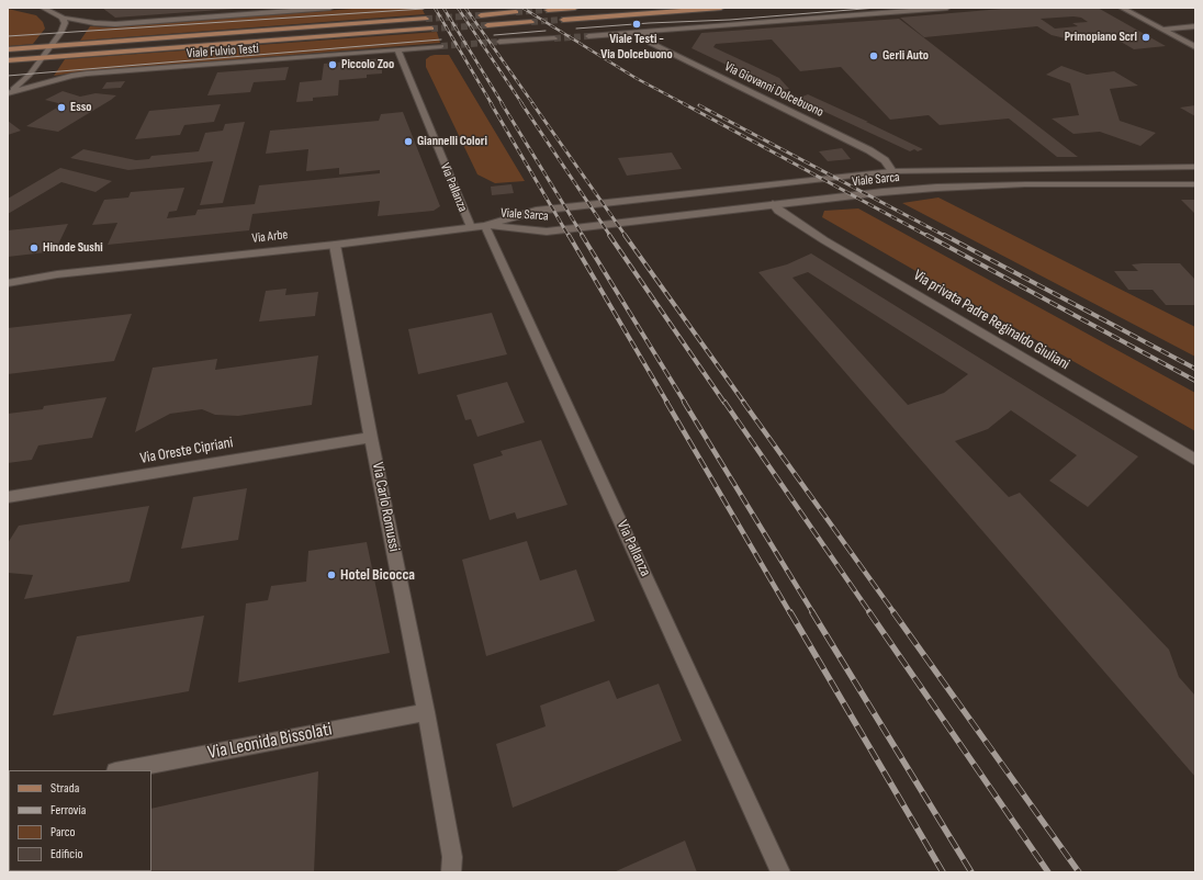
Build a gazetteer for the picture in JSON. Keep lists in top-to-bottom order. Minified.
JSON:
{"streets":{"main road":["Viale Fulvio Testi"],"street":["Via Giovanni Dolcebuono","Viale Sarca","Via Pallanza","Via Arbe","Via privata Padre Reginaldo Giuliani","Via Oreste Cipriani","Via Carlo Romussi","Via Leonida Bissolati"]},"crossings":[["Viale Fulvio Testi","Via Pallanza"],["Via Giovanni Dolcebuono","Viale Sarca"],["Viale Sarca","Via Pallanza"],["Viale Sarca","Via Arbe"],["Viale Sarca","Via privata Padre Reginaldo Giuliani"],["Via Pallanza","Via Arbe"],["Via Arbe","Via Carlo Romussi"],["Via Oreste Cipriani","Via Carlo Romussi"],["Via Carlo Romussi","Via Leonida Bissolati"]],"places":["Viale Testi - Via Dolcebuono","Primopiano Scrl","Gerli Auto","Piccolo Zoo","Esso","Giannelli Colori","Hinode Sushi","Hotel Bicocca"],"legend":["Strada","Ferrovia","Parco","Edificio"]}
